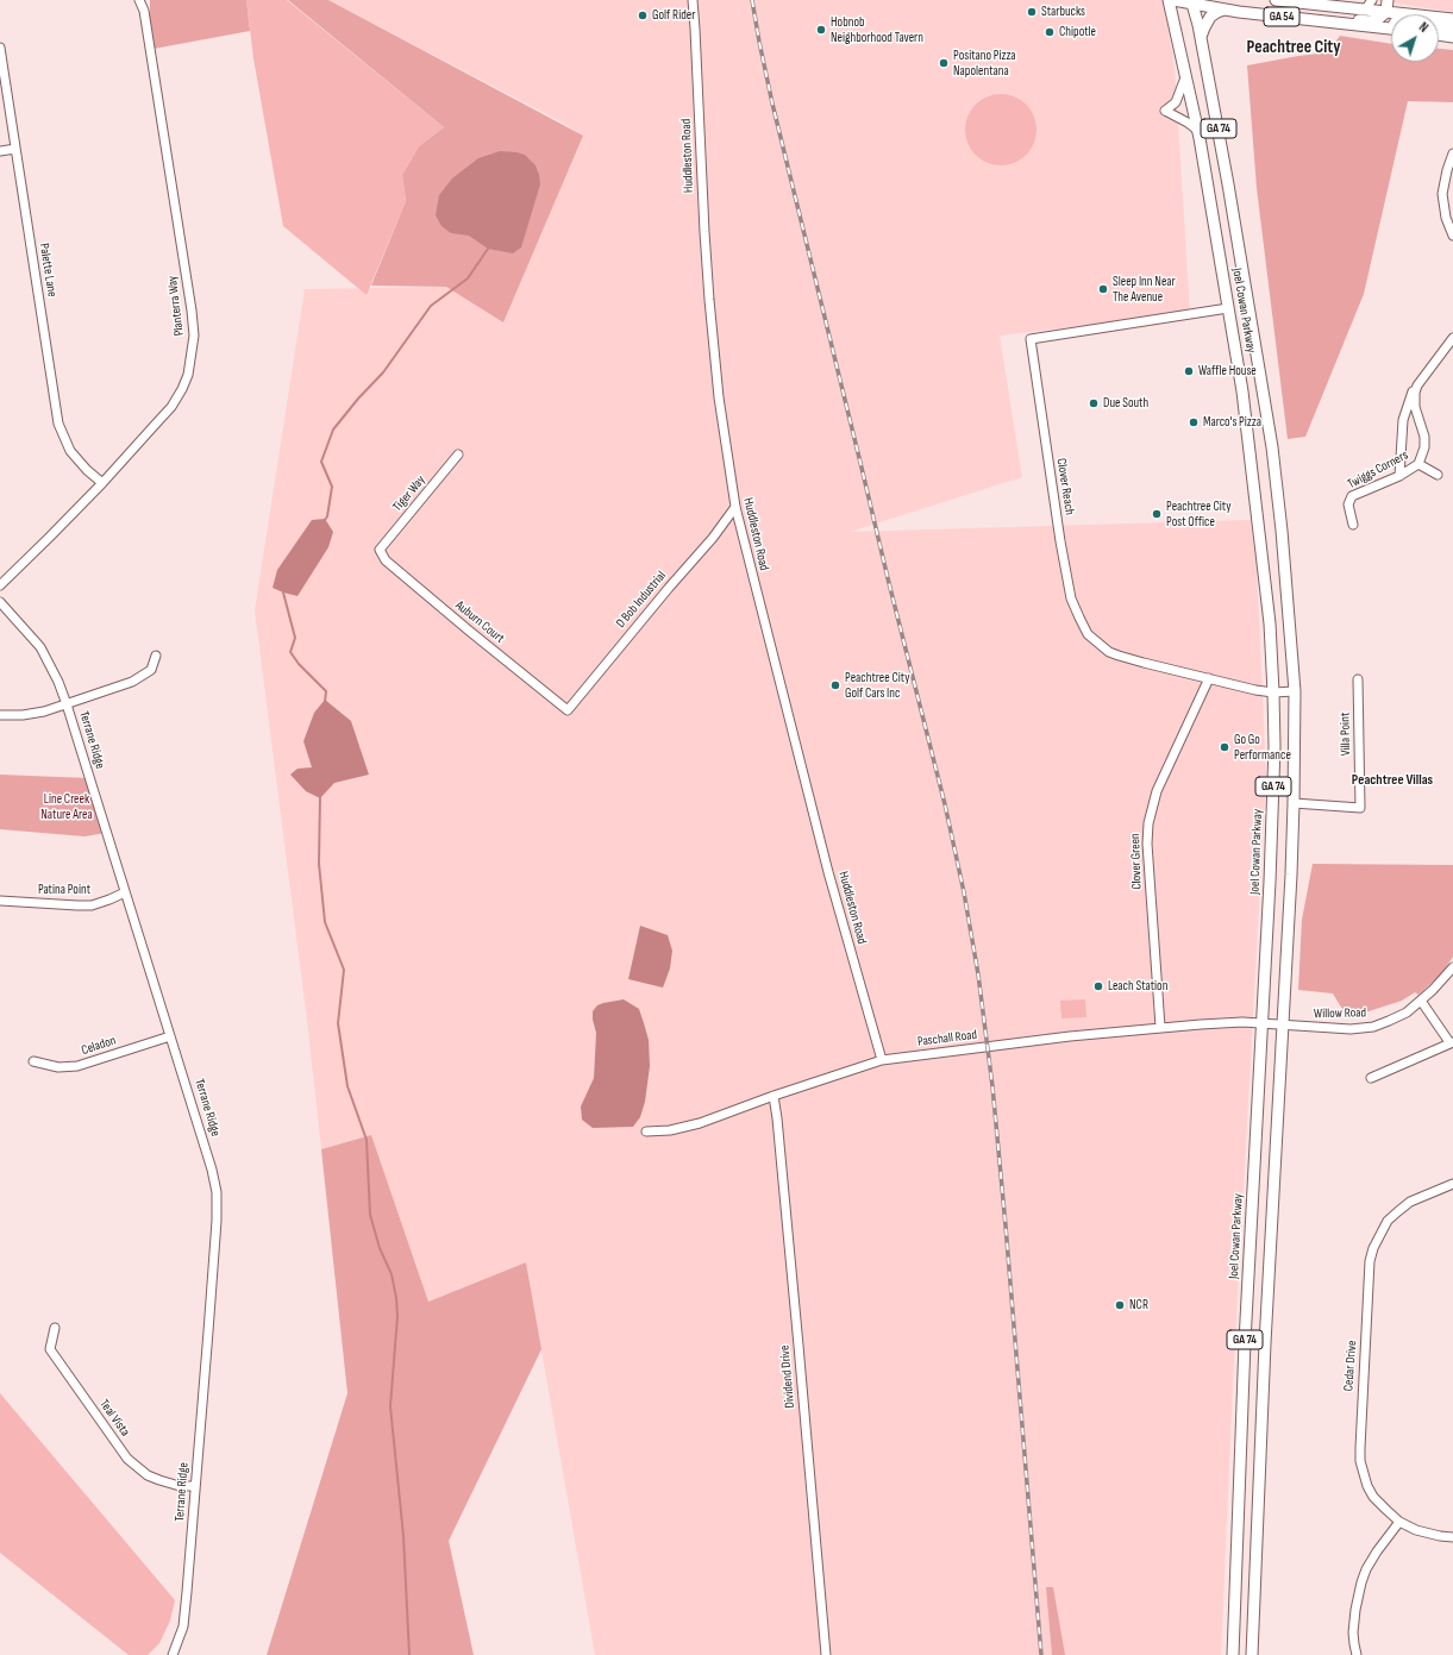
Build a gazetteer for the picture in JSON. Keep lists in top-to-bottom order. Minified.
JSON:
{"streets":{"main road":["GA 54","GA 74","Joel Cowan Parkway"],"street":["Huddleston Road","Palette Lane","Planterra Way","Twiggs Corners","Clover Reach","Tiger Way","D Bob Industrial","Auburn Court","Villa Point","Terrane Ridge","Clover Green","Patina Point","Willow Road","Paschall Road","Celadon","Cedar Drive","Dividend Drive","Teal Vista"]},"crossings":[["GA 54","Joel Cowan Parkway"],["Huddleston Road","D Bob Industrial"],["Huddleston Road","Paschall Road"],["Palette Lane","Planterra Way"],["Joel Cowan Parkway","Clover Reach"],["Joel Cowan Parkway","Villa Point"],["Joel Cowan Parkway","Willow Road"],["Joel Cowan Parkway","Paschall Road"],["Clover Reach","Clover Green"],["Tiger Way","Auburn Court"],["D Bob Industrial","Auburn Court"],["Terrane Ridge","Patina Point"],["Terrane Ridge","Celadon"],["Terrane Ridge","Teal Vista"],["Clover Green","Paschall Road"],["Willow Road","Paschall Road"],["Paschall Road","Dividend Drive"]],"districts":["Peachtree City","Peachtree Villas"],"parks":["Line Creek Nature Area"],"places":["Starbucks","Golf Rider","Hobnob Neighborhood Tavern","Chipotle","Positano Pizza Napolentana","Sleep Inn Near The Avenue","Waffle House","Due South","Marco's Pizza","Peachtree City Post Office","Peachtree City Golf Cars Inc","Go Go Performance","Leach Station","NCR"],"north":"top right"}
